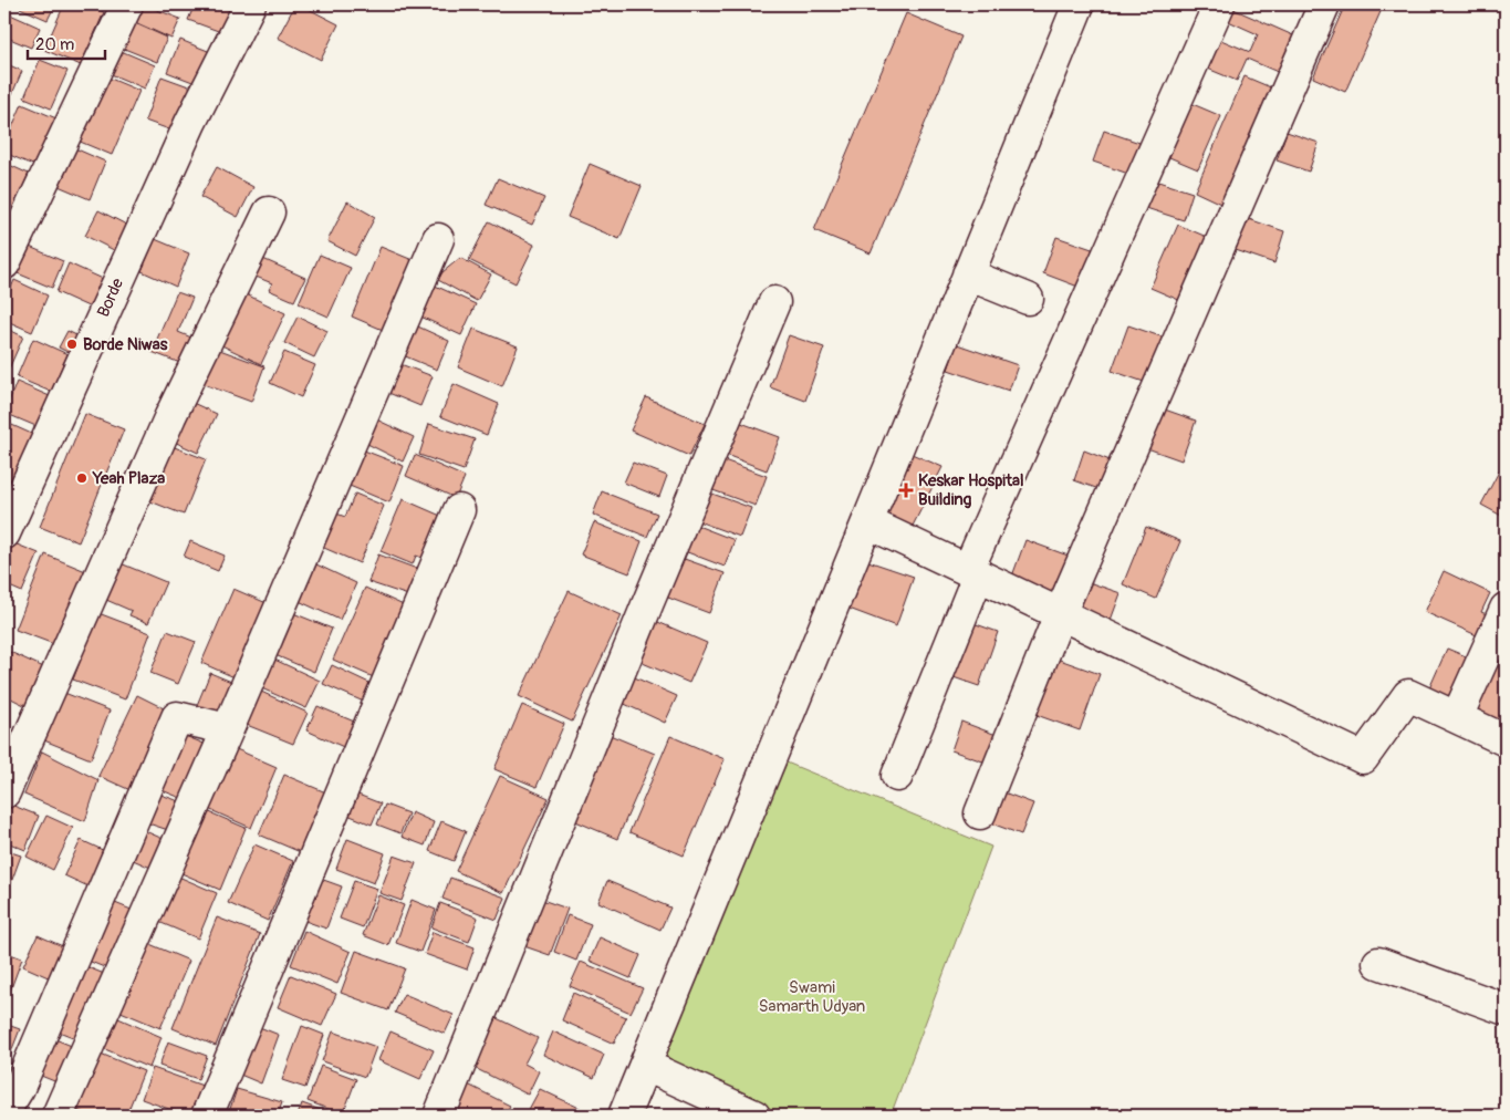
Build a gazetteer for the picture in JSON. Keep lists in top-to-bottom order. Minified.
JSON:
{"streets":{"street":["Borde"]},"parks":["Swami Samarth Udyan"],"places":{"other":["Borde Niwas","Yeah Plaza"],"health":["Keskar Hospital Building"]},"scale_bar":"20 m"}
